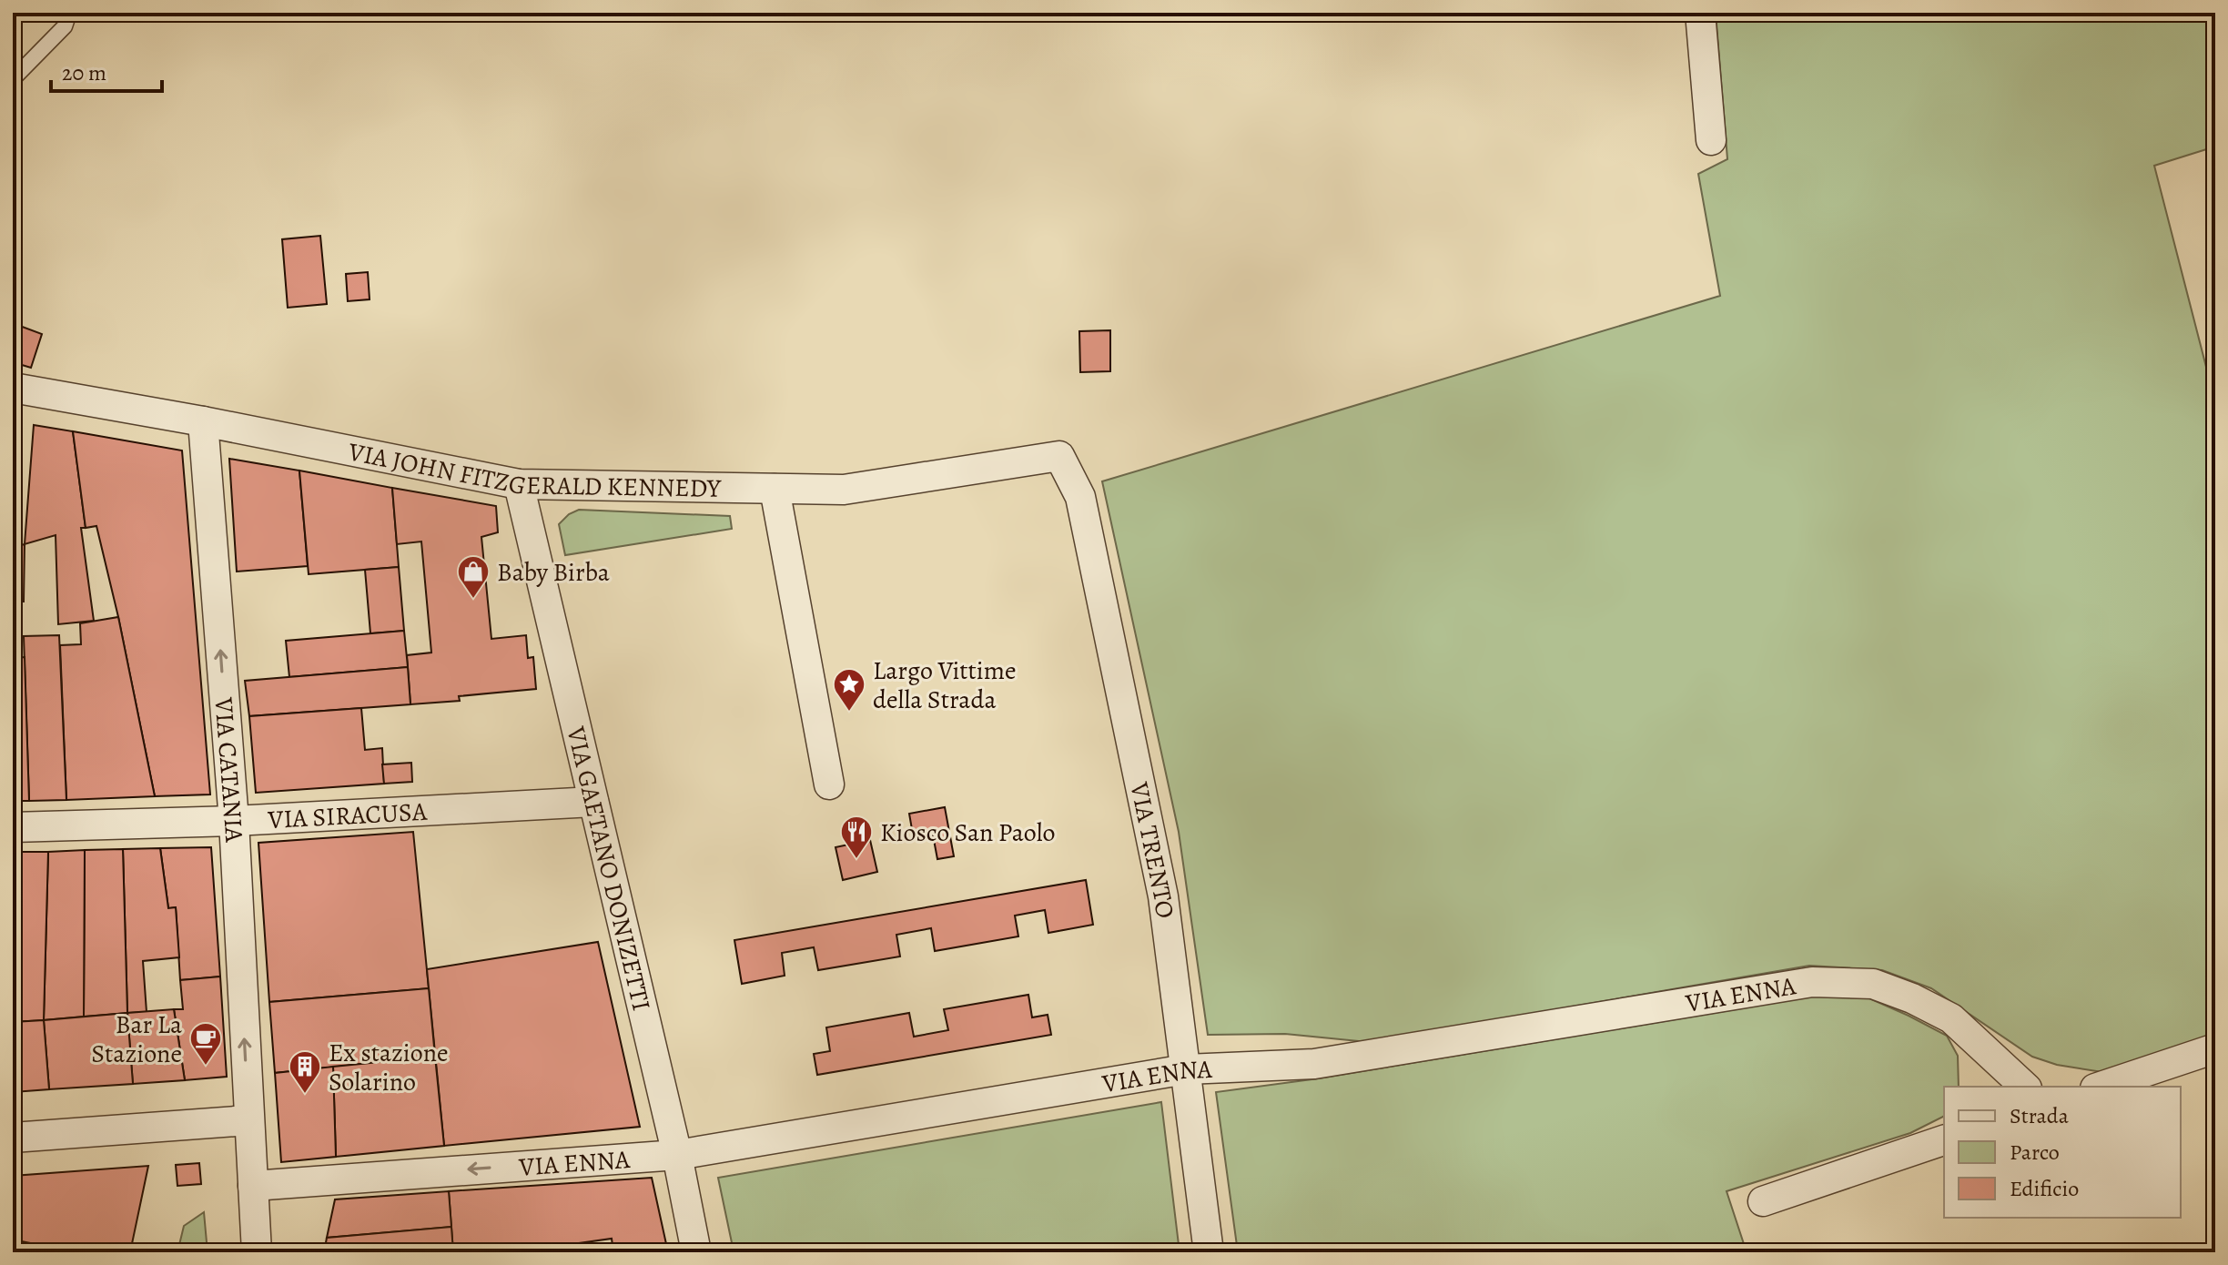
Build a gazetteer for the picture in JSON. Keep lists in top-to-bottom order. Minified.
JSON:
{"streets":{"street":["VIA JOHN FITZGERALD KENNEDY","VIA CATANIA","VIA SIRACUSA","VIA TRENTO","VIA GAETANO DONIZETTI","VIA ENNA"]},"crossings":[["VIA JOHN FITZGERALD KENNEDY","VIA CATANIA"],["VIA JOHN FITZGERALD KENNEDY","VIA TRENTO"],["VIA JOHN FITZGERALD KENNEDY","VIA GAETANO DONIZETTI"],["VIA CATANIA","VIA SIRACUSA"],["VIA CATANIA","VIA ENNA"],["VIA SIRACUSA","VIA GAETANO DONIZETTI"],["VIA TRENTO","VIA ENNA"],["VIA GAETANO DONIZETTI","VIA ENNA"]],"one_way":["VIA CATANIA"],"places":{"shop":["Baby Birba"],"place":["Largo Vittime della Strada"],"restaurant":["Kiosco San Paolo"],"cafe":["Bar La Stazione"],"building":["Ex stazione Solarino"]},"legend":["Strada","Parco","Edificio"],"scale_bar":"20 m"}
